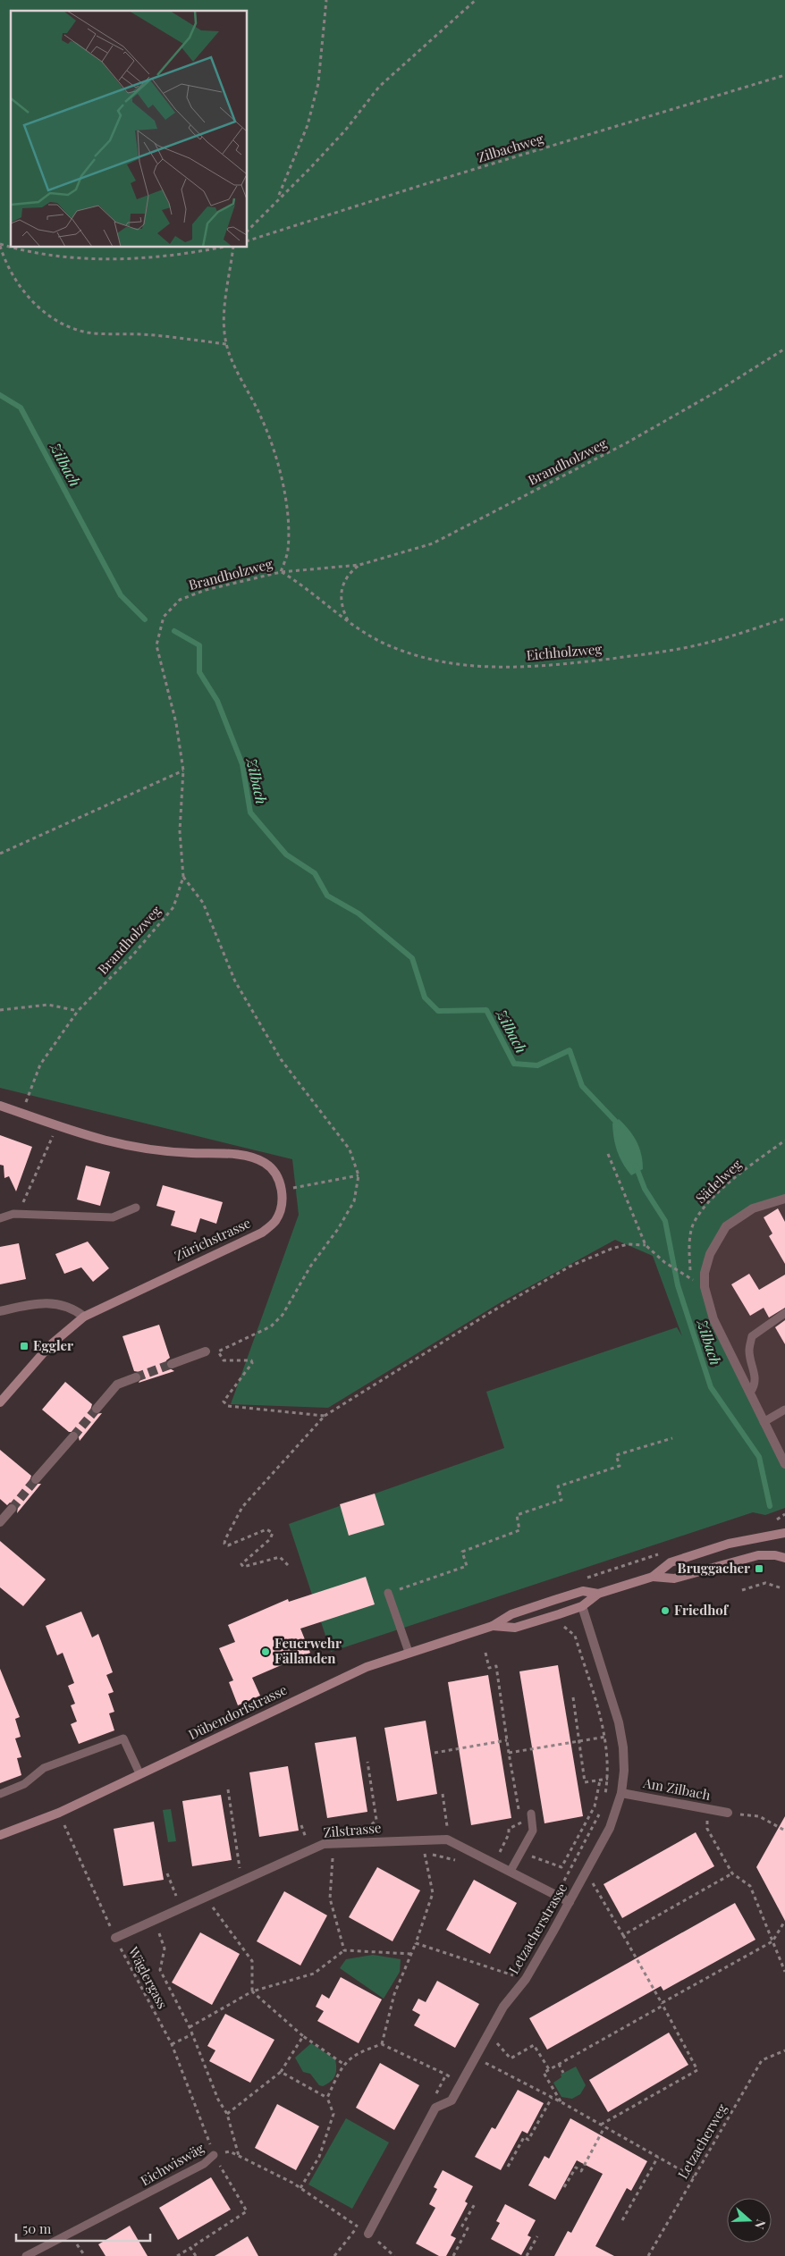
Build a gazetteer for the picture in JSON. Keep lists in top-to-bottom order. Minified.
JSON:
{"streets":{"main road":["Zürichstrasse","Dübendorfstrasse"],"street":["Am Zilbach","Zilstrasse","Letzacherstrasse"],"lane":["Eichwiswäg"],"path":["Zilbachweg","Brandholzweg","Eichholzweg","Sädelweg","Wäglergass","Letzacherweg"]},"crossings":[["Brandholzweg","Eichholzweg"],["Dübendorfstrasse","Letzacherstrasse"],["Dübendorfstrasse","Wäglergass"],["Am Zilbach","Letzacherstrasse"],["Zilstrasse","Letzacherstrasse"],["Zilstrasse","Wäglergass"],["Letzacherstrasse","Eichwiswäg"],["Wäglergass","Eichwiswäg"]],"water":["Zilbach"],"places":{"transit":["Eggler","Bruggacher"],"other":["Friedhof","Feuerwehr Fällanden"]},"scale_bar":"50 m","north":"right"}
